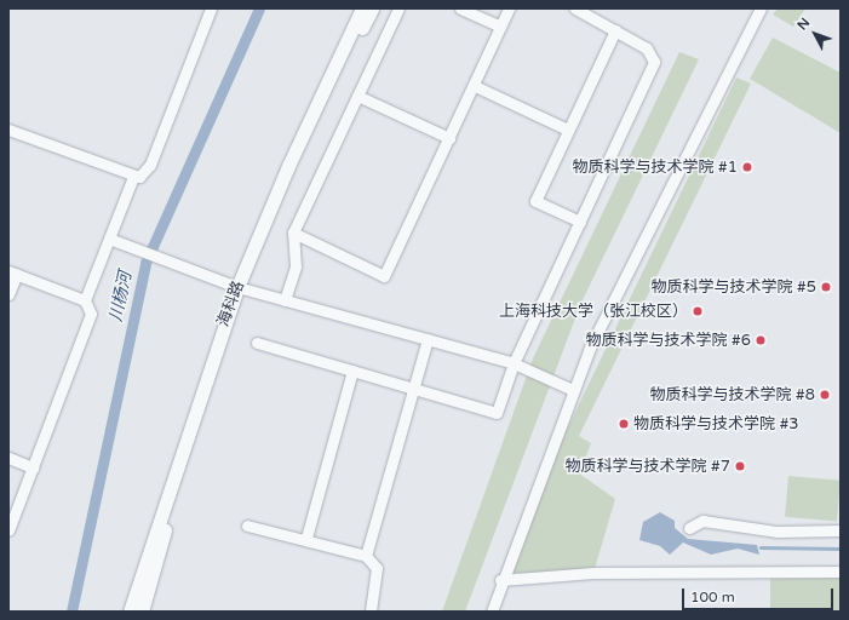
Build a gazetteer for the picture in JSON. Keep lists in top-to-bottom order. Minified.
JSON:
{"streets":{"street":["海科路"]},"water":["川杨河"],"places":["物质科学与技术学院 #1","物质科学与技术学院 #5","上海科技大学（张江校区）","物质科学与技术学院 #6","物质科学与技术学院 #8","物质科学与技术学院 #3","物质科学与技术学院 #7"],"scale_bar":"100 m","north":"top left"}
